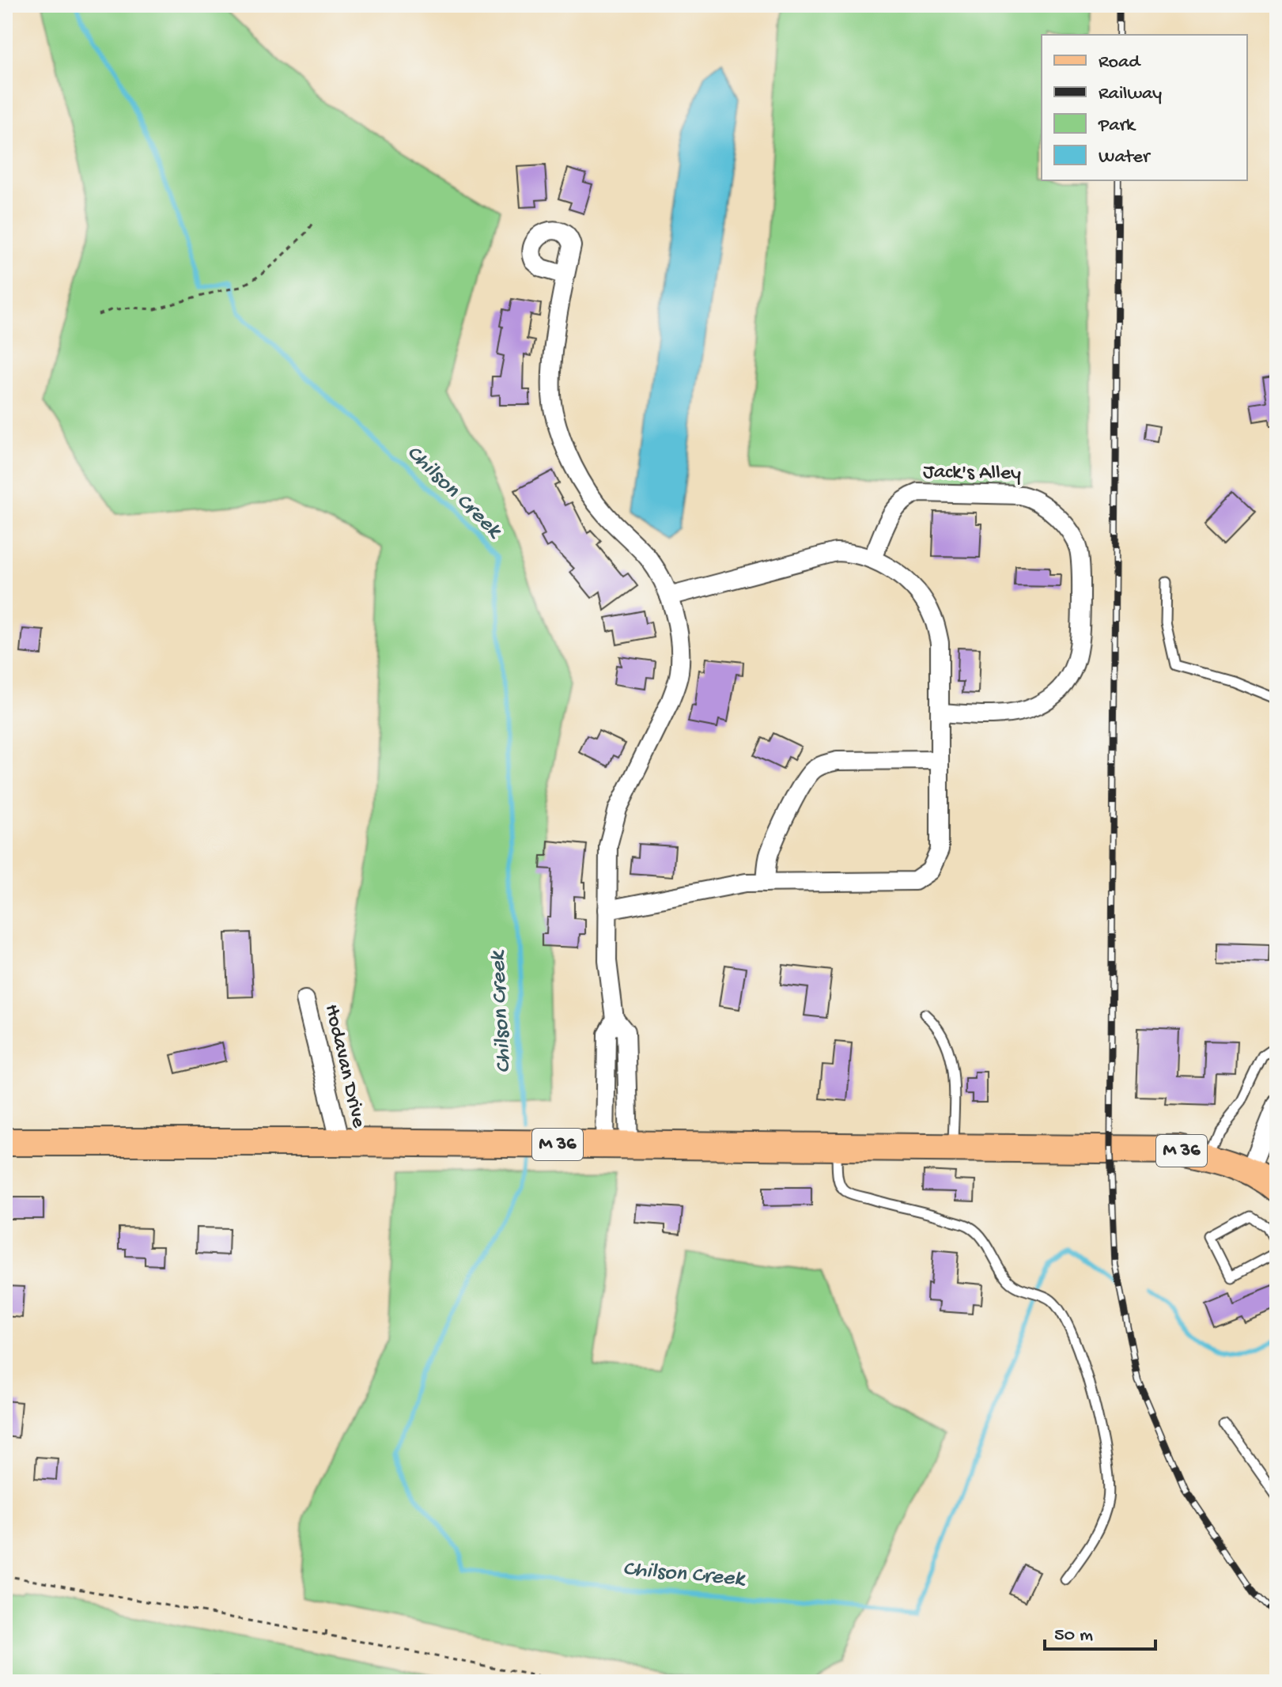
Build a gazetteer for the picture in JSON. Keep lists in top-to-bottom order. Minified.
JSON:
{"streets":{"main road":["M 36"],"street":["Jack's Alley","Hodavan Drive"]},"crossings":[["Hodavan Drive","M 36"]],"water":["Chilson Creek"],"legend":["Road","Railway","Park","Water"],"scale_bar":"50 m"}
